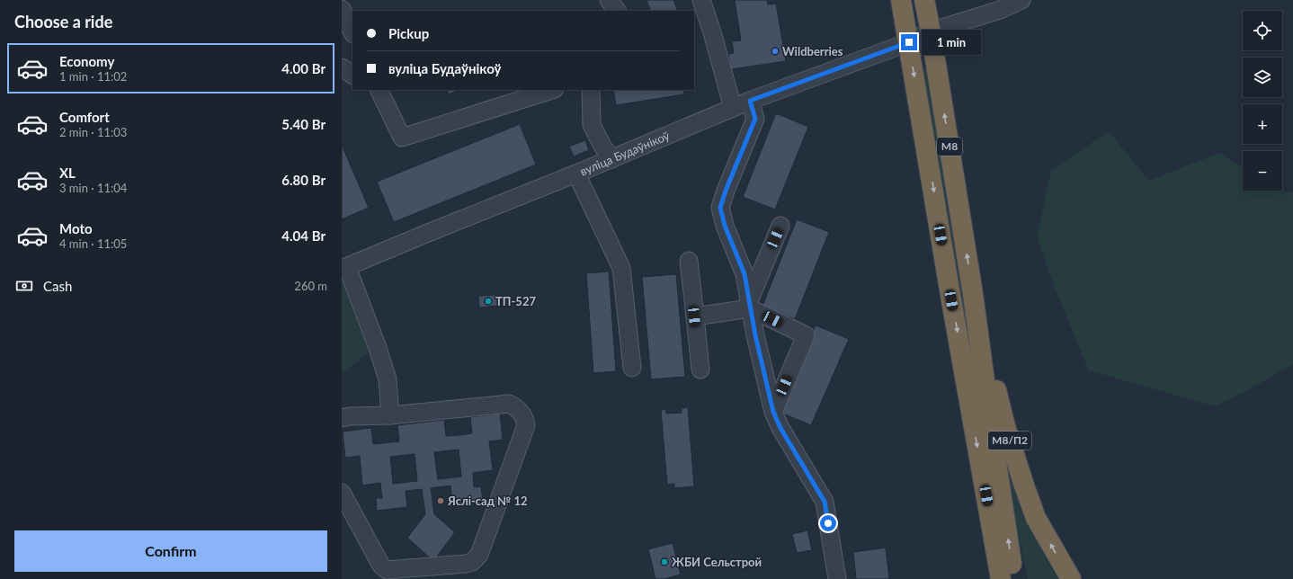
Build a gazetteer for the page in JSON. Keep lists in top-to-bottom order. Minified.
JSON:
{"streets":{"highway":["М8","М8/П2"],"street":["вуліца Будаўнікоў"]},"crossings":[["М8","вуліца Будаўнікоў"],["М8","М8/П2"]],"places":["Wildberries","ТП-527","Яслі-сад № 12","ЖБИ Сельстрой"],"page":{"heading":"Choose a ride","map_buttons":["+","−"],"banner":["Pickup","вуліца Будаўнікоў"],"bubble":"1 min","list":[{"name":"Economy","note":"1 min · 11:02","value":"4.00 Br"},{"name":"Comfort","note":"2 min · 11:03","value":"5.40 Br"},{"name":"XL","note":"3 min · 11:04","value":"6.80 Br"},{"name":"Moto","note":"4 min · 11:05","value":"4.04 Br"}],"pay":["Cash","260 m"],"buttons":"Confirm"}}
